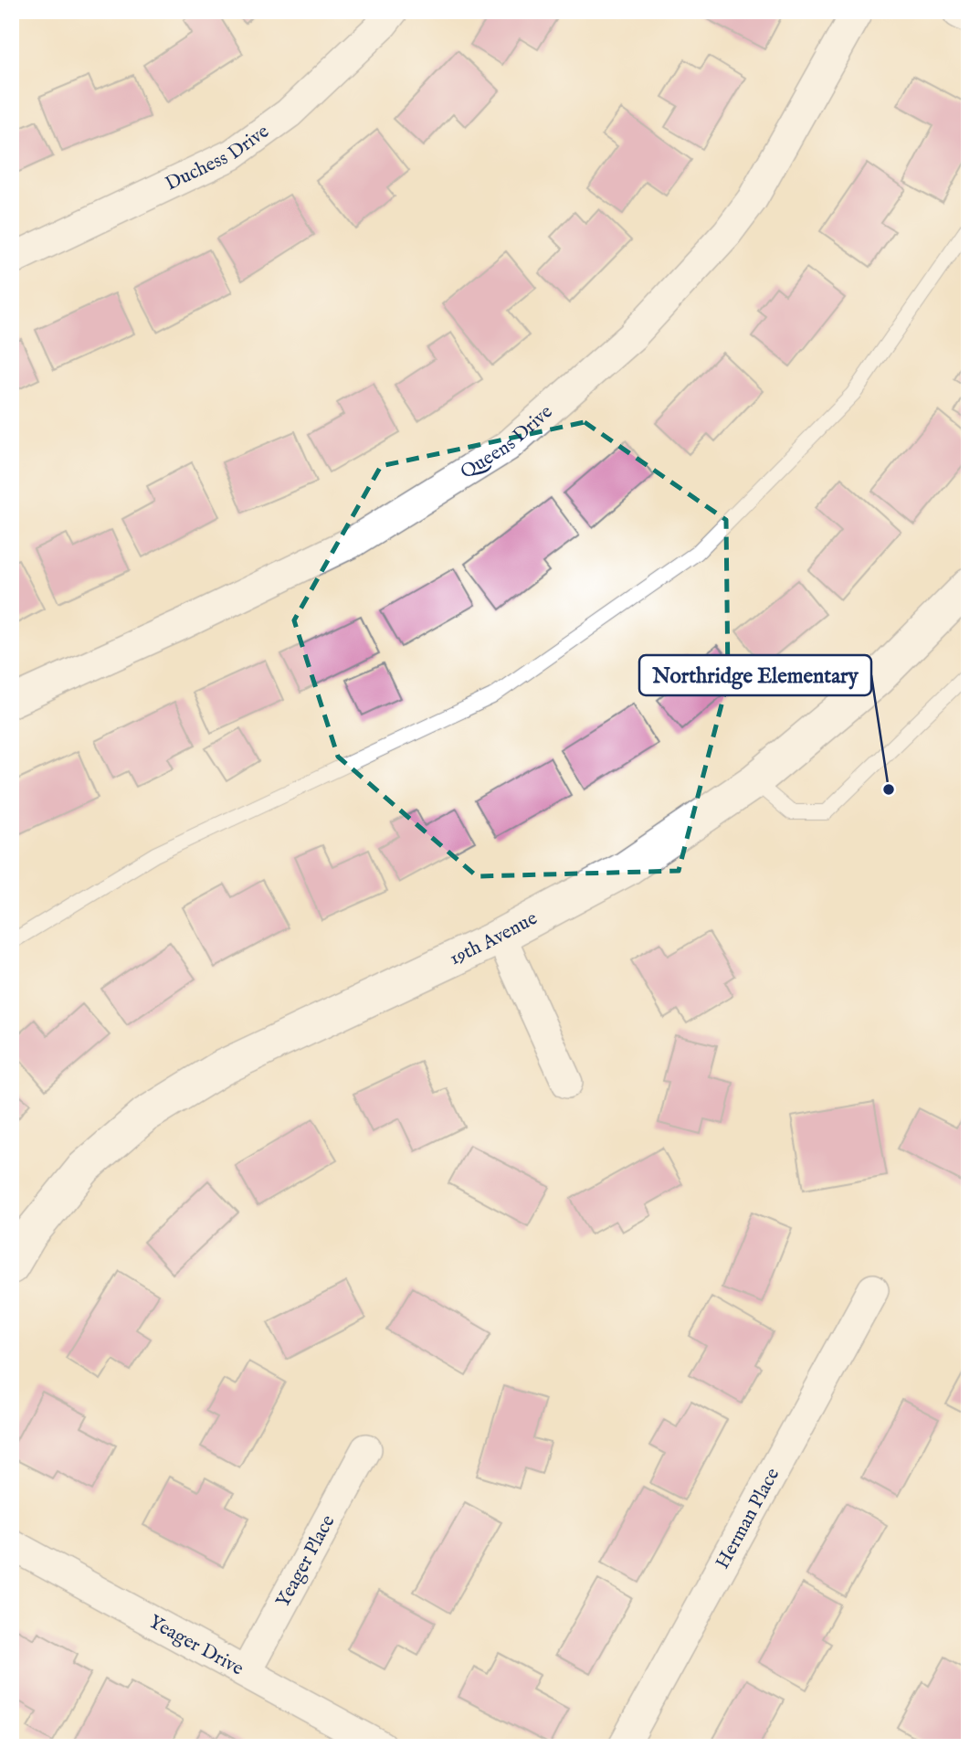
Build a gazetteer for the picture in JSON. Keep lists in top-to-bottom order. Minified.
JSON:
{"streets":{"street":["Duchess Drive","Queens Drive","19th Avenue","Herman Place","Yeager Place","Yeager Drive"]},"crossings":[["Yeager Place","Yeager Drive"]],"places":["Northridge Elementary"]}
